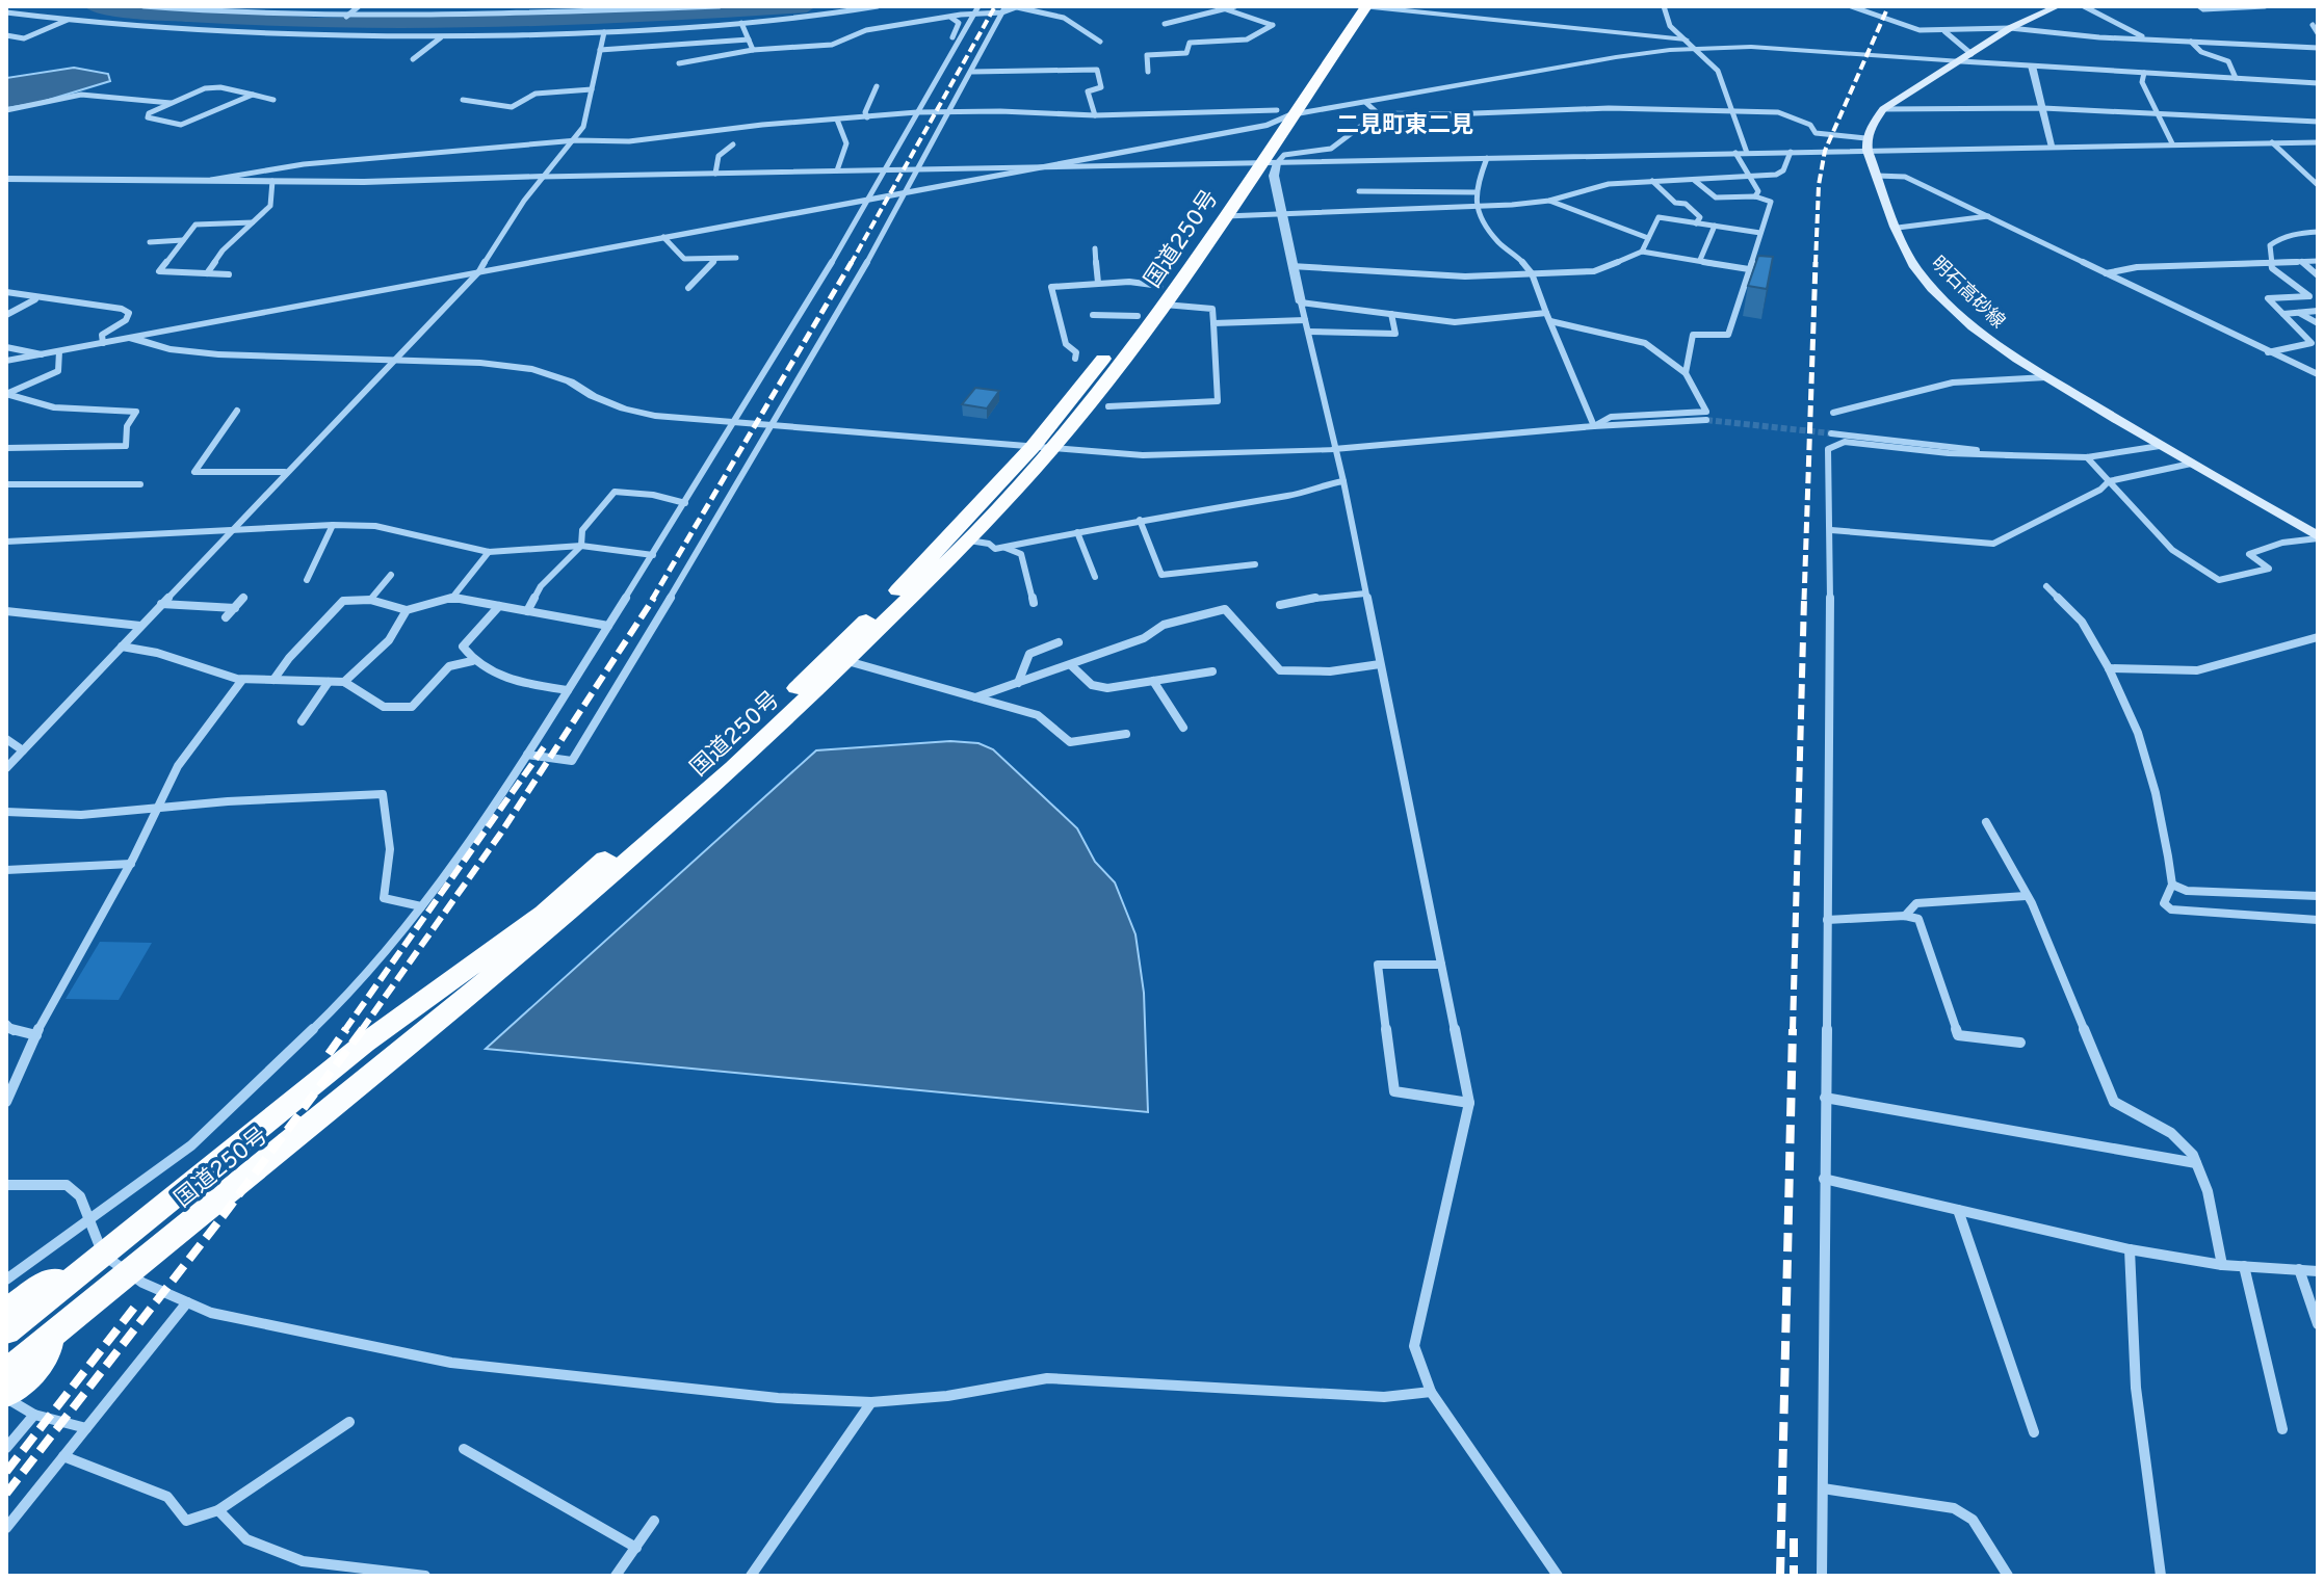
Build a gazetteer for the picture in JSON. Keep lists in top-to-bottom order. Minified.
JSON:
{"streets":{"highway":["国道250号"],"main road":["明石高砂線"]},"districts":["二見町東二見"]}
